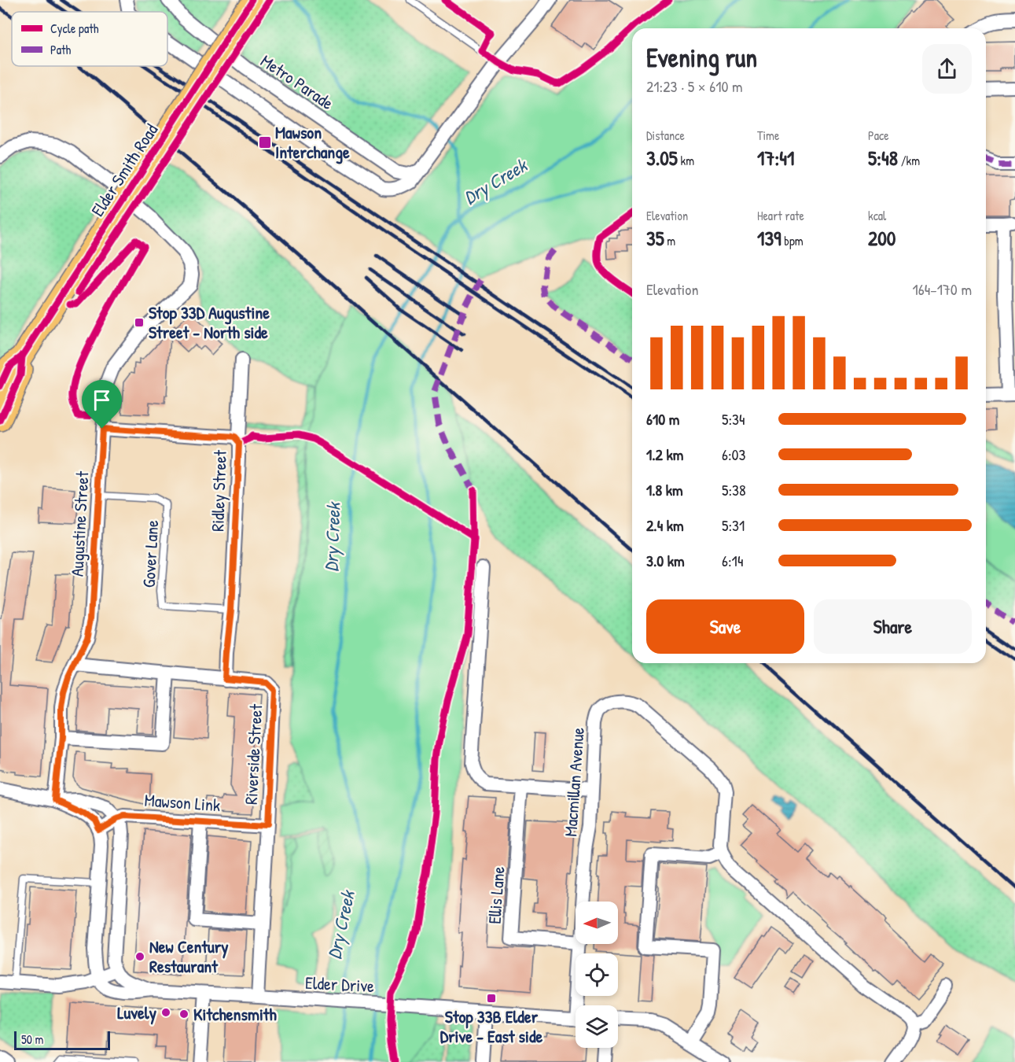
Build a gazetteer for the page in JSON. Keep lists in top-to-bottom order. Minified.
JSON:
{"streets":{"main road":["Elder Smith Road"],"street":["Metro Parade","Ridley Street","Augustine Street","Riverside Street","Macmillan Avenue","Mawson Link","Ellis Lane","Elder Drive"],"lane":["Gover Lane"]},"crossings":[["Ridley Street","Augustine Street"],["Ridley Street","Gover Lane"],["Ridley Street","Riverside Street"],["Augustine Street","Gover Lane"],["Augustine Street","Riverside Street"],["Riverside Street","Mawson Link"],["Riverside Street","Elder Drive"]],"water":["Dry Creek"],"places":{"transit":["Mawson Interchange","Stop 33D Augustine Street - North side","Stop 33B Elder Drive - East side"],"other":["New Century Restaurant","Luvely","Kitchensmith"]},"legend":["Cycle path","Path"],"scale_bar":"50 m","north":"left","page":{"heading":["Evening run","21:23 · 5 × 610 m"],"stats":[["Distance","3.05 km"],["Time","17:41"],["Pace","5:48 /km"],["Elevation","35 m"],["Heart rate","139 bpm"],["kcal","200"]],"chart":["Elevation","164–170 m"],"list":[{"name":"610 m","note":"5:34"},{"name":"1.2 km","note":"6:03"},{"name":"1.8 km","note":"5:38"},{"name":"2.4 km","note":"5:31"},{"name":"3.0 km","note":"6:14"}],"buttons":["Save","Share"],"scale":"50 m"}}
